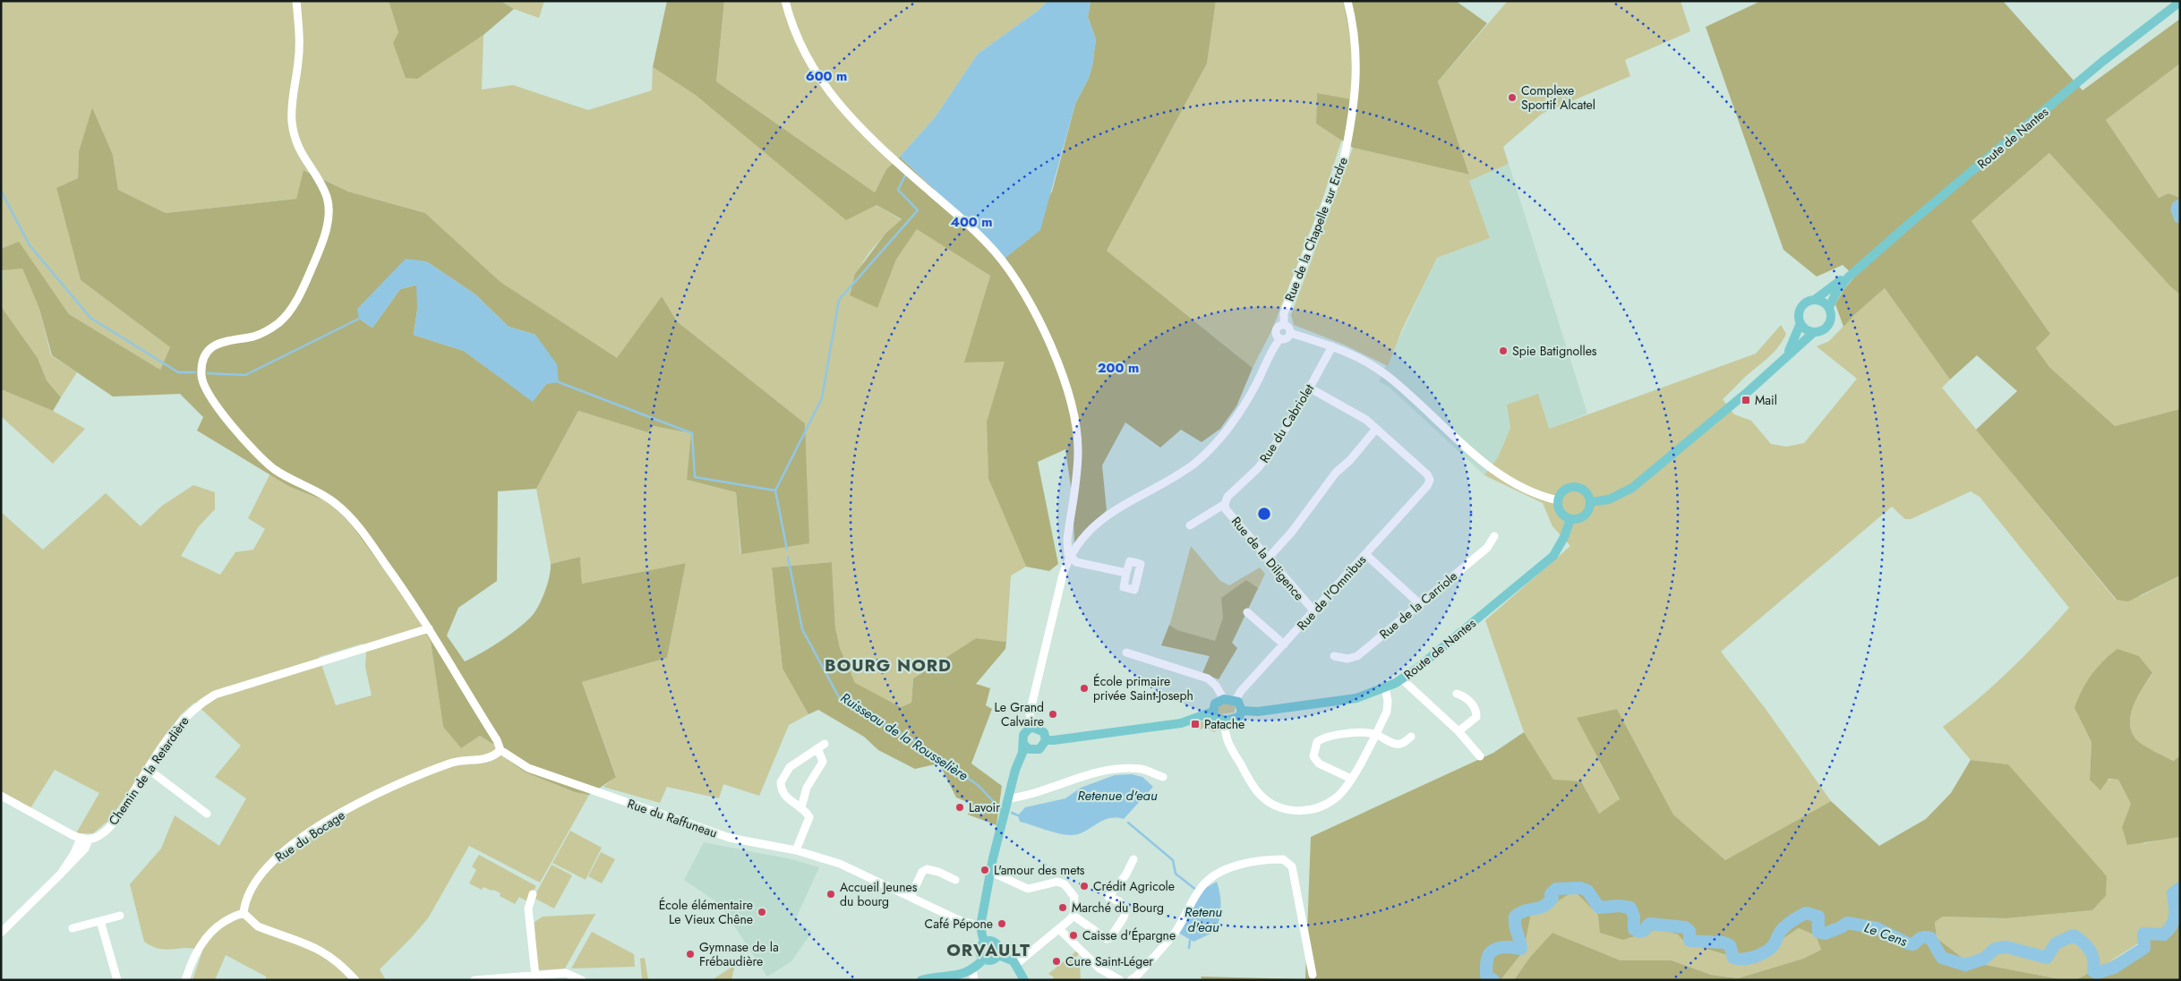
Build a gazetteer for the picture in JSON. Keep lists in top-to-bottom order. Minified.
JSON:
{"streets":{"main road":["Route de Nantes"],"street":["Rue de la Chapelle sur Erdre","Rue du Cabriolet","Rue de la Diligence","Rue de l'Omnibus","Rue de la Carriole","Chemin de la Retardière","Rue du Raffuneau","Rue du Bocage"]},"crossings":[["Route de Nantes","Rue de l'Omnibus"],["Rue du Cabriolet","Rue de la Diligence"],["Rue de la Diligence","Rue de l'Omnibus"],["Chemin de la Retardière","Rue du Raffuneau"],["Rue du Raffuneau","Rue du Bocage"]],"districts":["BOURG NORD","ORVAULT"],"water":["Ruisseau de la Rousselière","Retenue d'eau","Retenu d'eau","Le Cens"],"places":{"other":["Complexe Sportif Alcatel","Spie Batignolles","École primaire privée Saint-Joseph","Le Grand Calvaire","Lavoir","L'amour des mets","Crédit Agricole","Accueil Jeunes du bourg","Marché du Bourg","École élémentaire Le Vieux Chêne","Café Pépone","Caisse d'Épargne","Gymnase de la Frébaudière","Cure Saint-Léger"],"transit":["Mail","Patache"]},"rings":["600 m","400 m","200 m"]}
